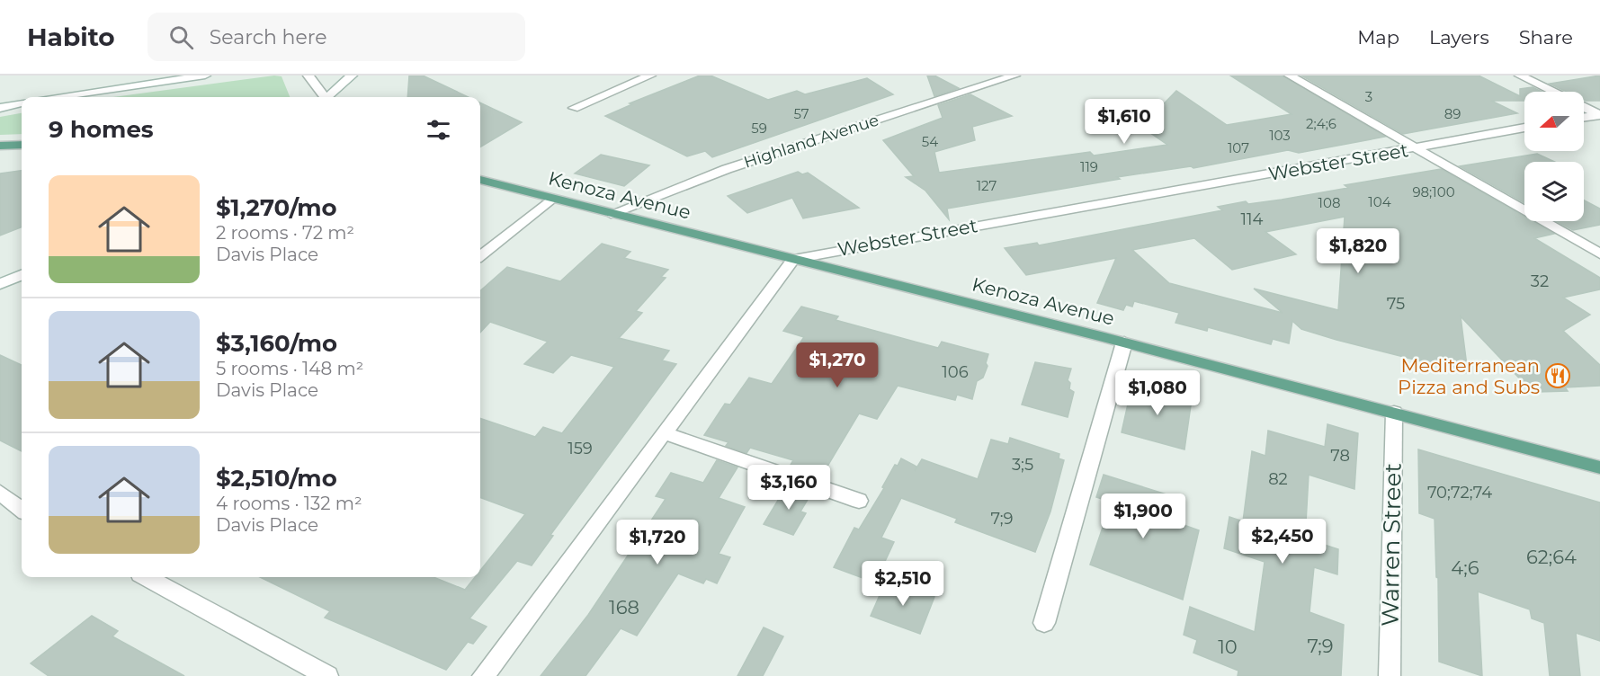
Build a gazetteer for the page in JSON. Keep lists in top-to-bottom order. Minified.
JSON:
{"streets":{"main road":["Kenoza Avenue"],"street":["Highland Avenue","Webster Street","Warren Street"]},"crossings":[["Highland Avenue","Kenoza Avenue"],["Webster Street","Kenoza Avenue"],["Kenoza Avenue","Warren Street"]],"places":{"restaurant":["Mediterranean Pizza and Subs"]},"house_numbers":["3","57","89","2;4;6","59","103","54","107","119","127","98;100","104","108","114","32","75","106","159","78","3;5","82","70;72;74","7;9","62;64","4;6","168","7;9","10"],"north":"left","page":{"header":"Habito","search":"Search here","nav":["Map","Layers","Share"],"heading":"9 homes","price":["$1,610","$1,820","$1,270","$1,080","$3,160","$1,900","$2,450","$1,720","$2,510"],"list":[{"name":"$1,270/mo","note":"2 rooms · 72 m² · Davis Place"},{"name":"$3,160/mo","note":"5 rooms · 148 m² · Davis Place"},{"name":"$2,510/mo","note":"4 rooms · 132 m² · Davis Place"}]}}
